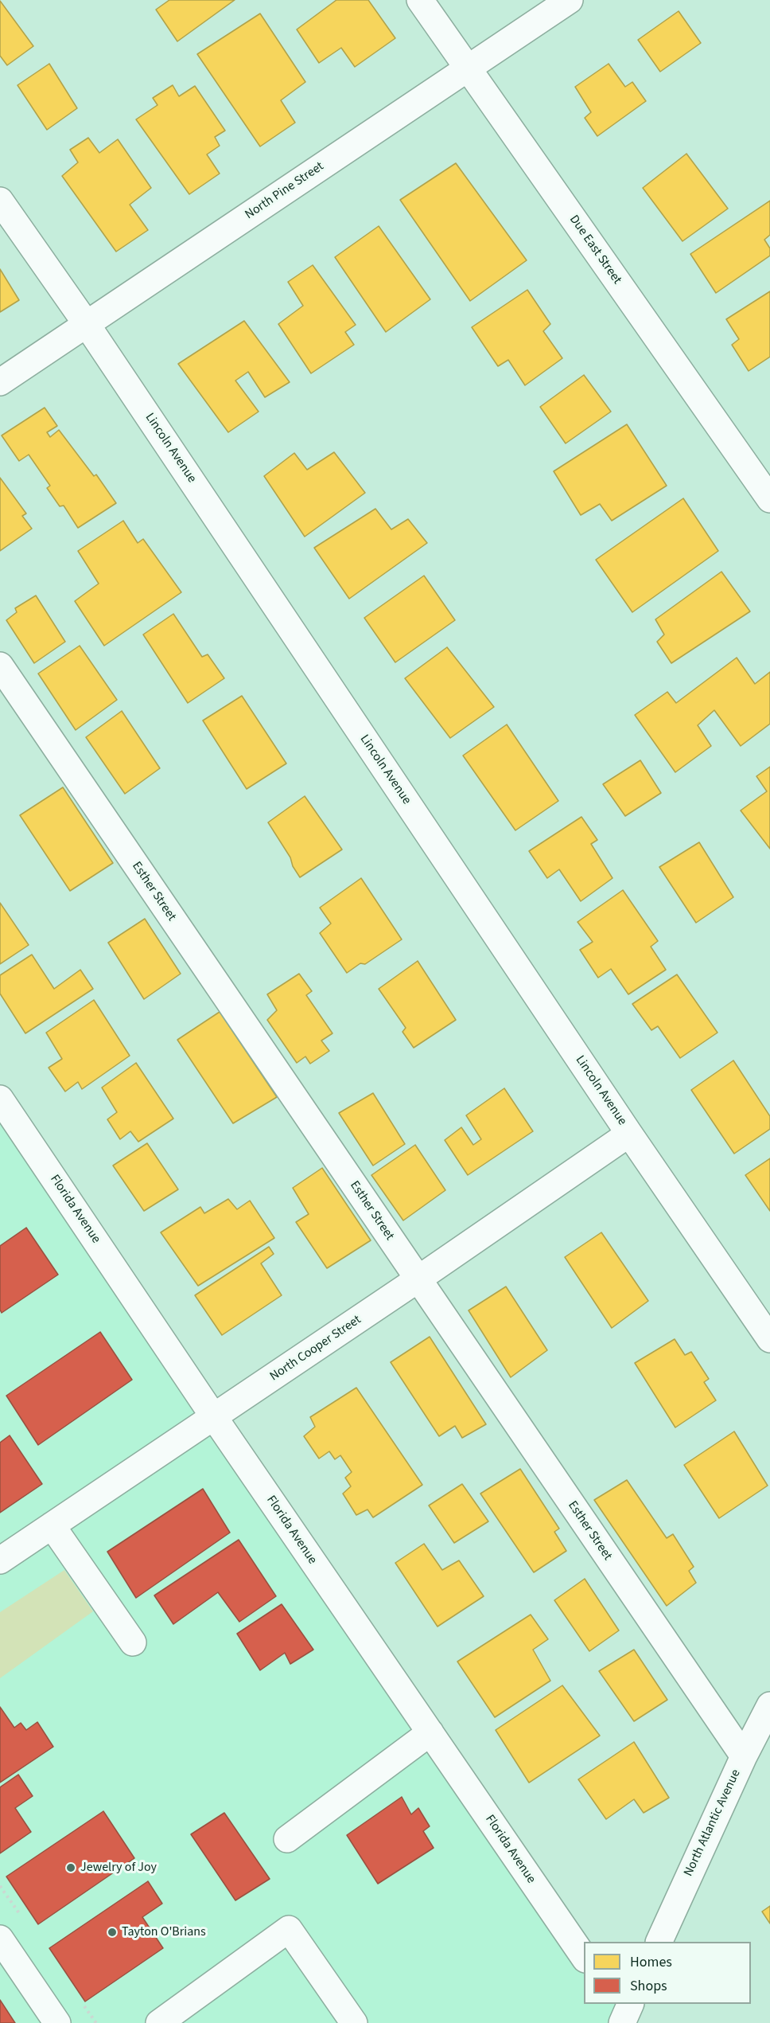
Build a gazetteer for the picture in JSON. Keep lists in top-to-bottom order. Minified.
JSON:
{"streets":{"street":["North Pine Street","Due East Street","Lincoln Avenue","Esther Street","Florida Avenue","North Cooper Street","North Atlantic Avenue"]},"crossings":[["North Pine Street","Due East Street"],["North Pine Street","Lincoln Avenue"],["Lincoln Avenue","North Cooper Street"],["Esther Street","North Cooper Street"],["Esther Street","North Atlantic Avenue"],["Florida Avenue","North Cooper Street"]],"places":["Jewelry of Joy","Tayton O'Brians"],"legend":["Homes","Shops"]}
